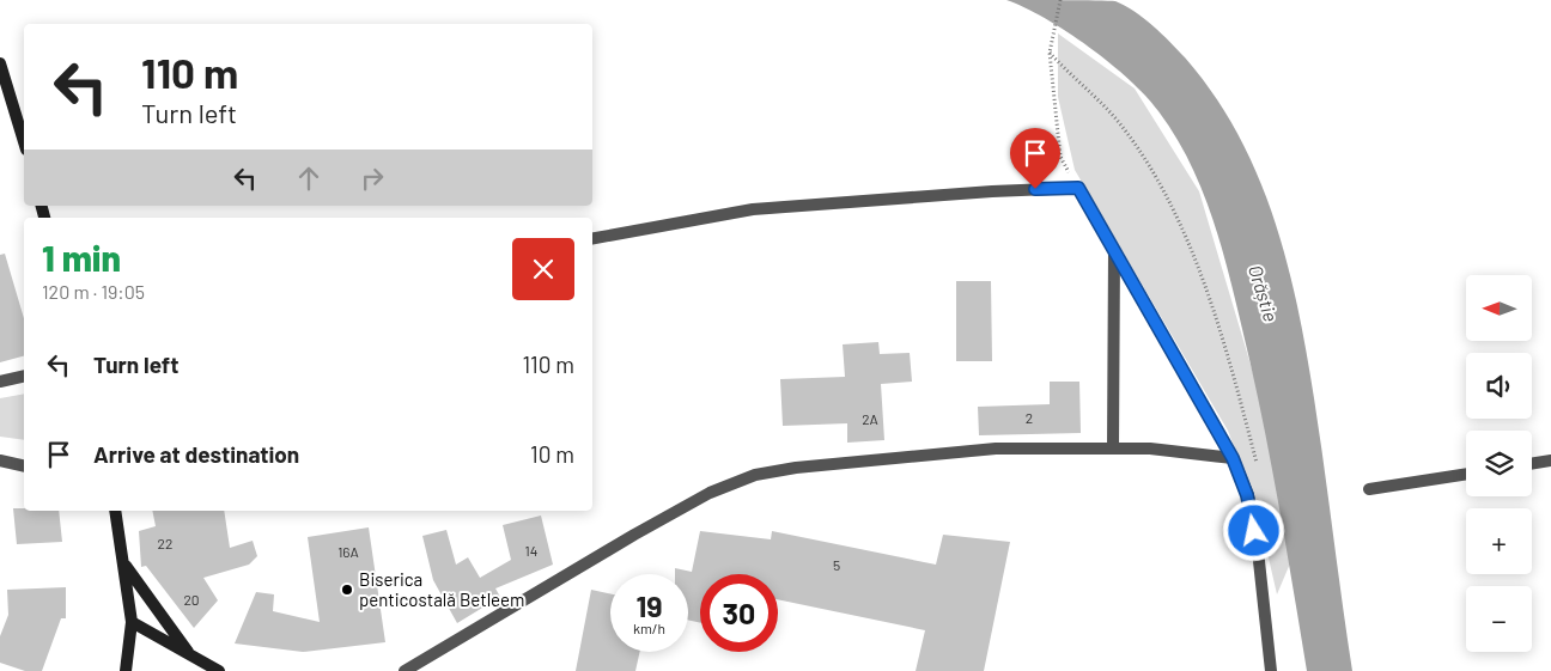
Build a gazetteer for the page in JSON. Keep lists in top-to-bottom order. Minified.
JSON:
{"water":["Orăștie"],"places":["Biserica penticostală Betleem"],"house_numbers":["2","2A","22","14","16A","5","20"],"north":"left","page":{"turn":["110 m","Turn left"],"heading":["1 min","120 m · 19:05"],"map_buttons":["+","−"],"list":[{"name":"Turn left","value":"110 m"},{"name":"Arrive at destination","value":"10 m"}],"speed":"19 km/h","limit":"30"}}
